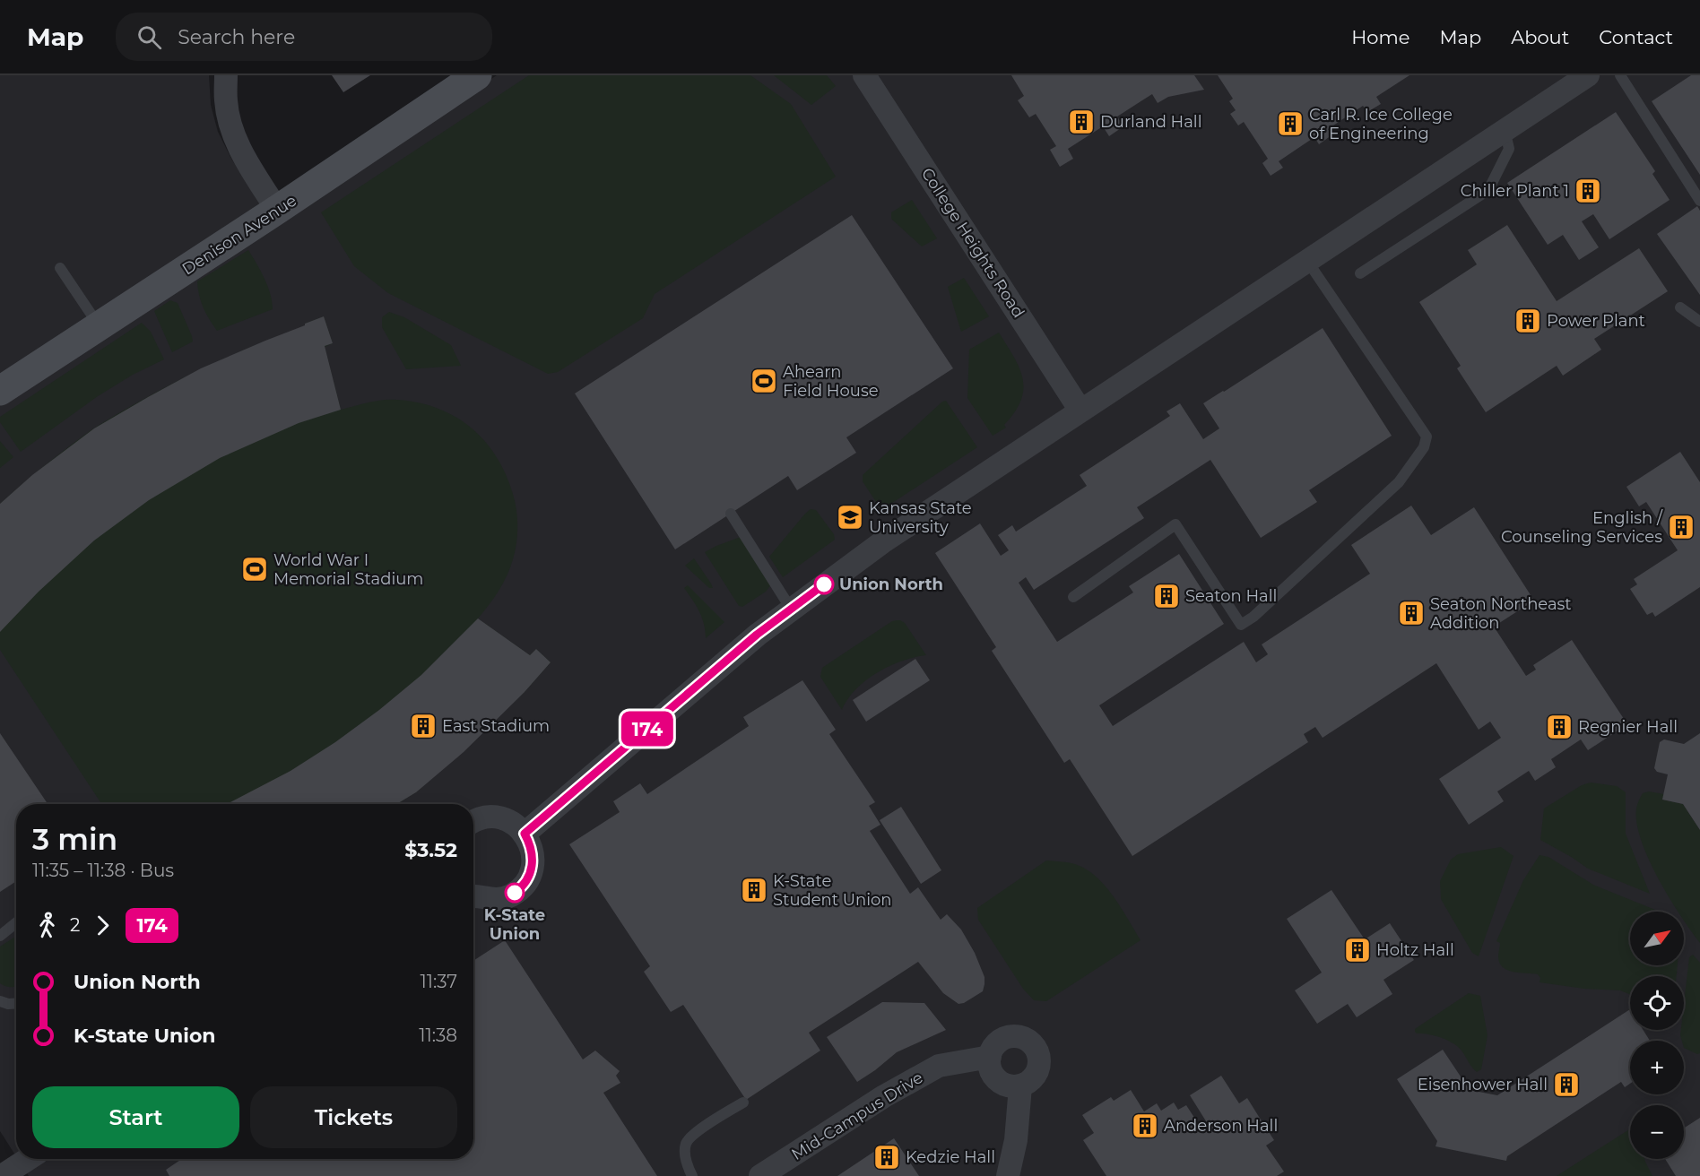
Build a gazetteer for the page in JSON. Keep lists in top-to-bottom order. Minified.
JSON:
{"streets":{"street":["Denison Avenue","College Heights Road","Mid-Campus Drive"]},"places":{"building":["Durland Hall","Carl R. Ice College of Engineering","Chiller Plant 1","Power Plant","English / Counseling Services","Seaton Hall","Seaton Northeast Addition","East Stadium","Regnier Hall","K-State Student Union","Holtz Hall","Eisenhower Hall","Anderson Hall","Kedzie Hall"],"sports":["Ahearn Field House","World War I Memorial Stadium"],"school or university":["Kansas State University"],"other":["Union North","K-State Union"]},"lines":["bus line 174"],"north":"top right","page":{"header":"Map","search":"Search here","nav":["Home","Map","About","Contact"],"on_map":"174","heading":["3 min","11:35 – 11:38 · Bus","$3.52"],"legs":["2","174"],"map_buttons":["+","−"],"list":[{"name":"Union North","value":"11:37"},{"name":"K-State Union","value":"11:38"}],"buttons":["Start","Tickets"]}}
